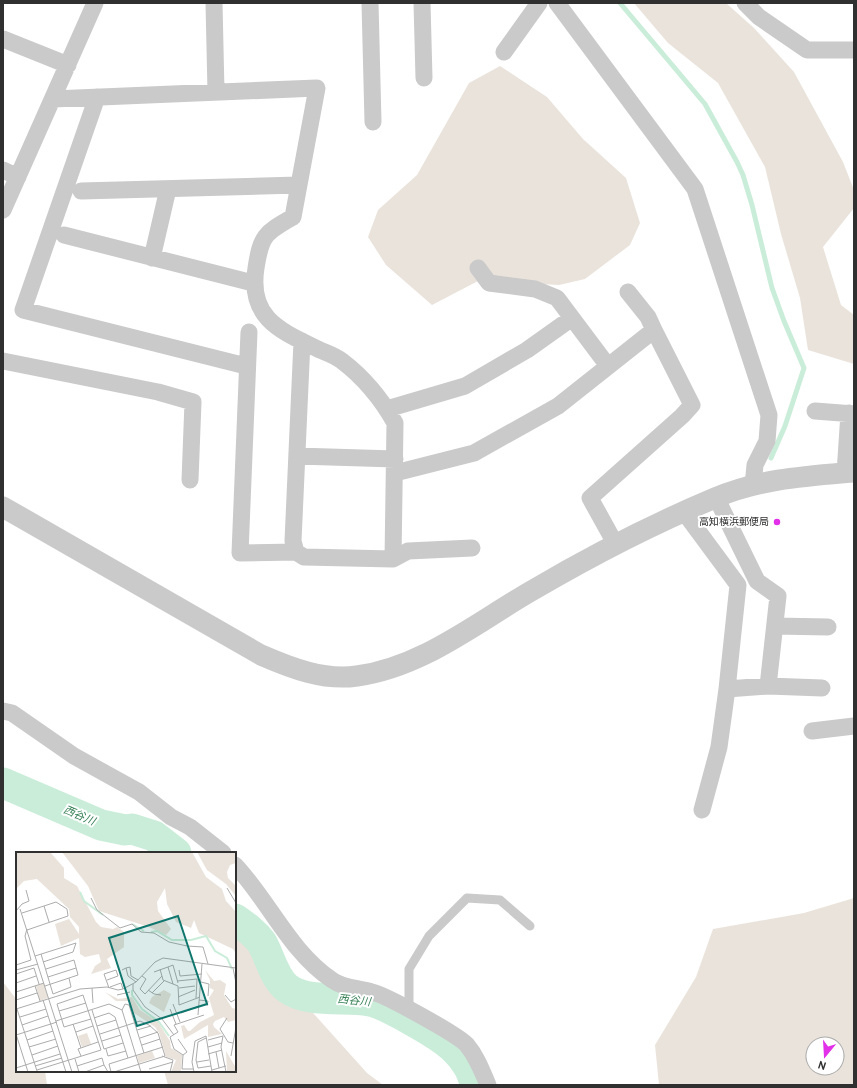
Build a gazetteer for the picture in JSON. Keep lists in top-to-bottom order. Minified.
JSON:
{"water":["西谷川"],"places":["高知横浜郵便局"],"north":"bottom"}
